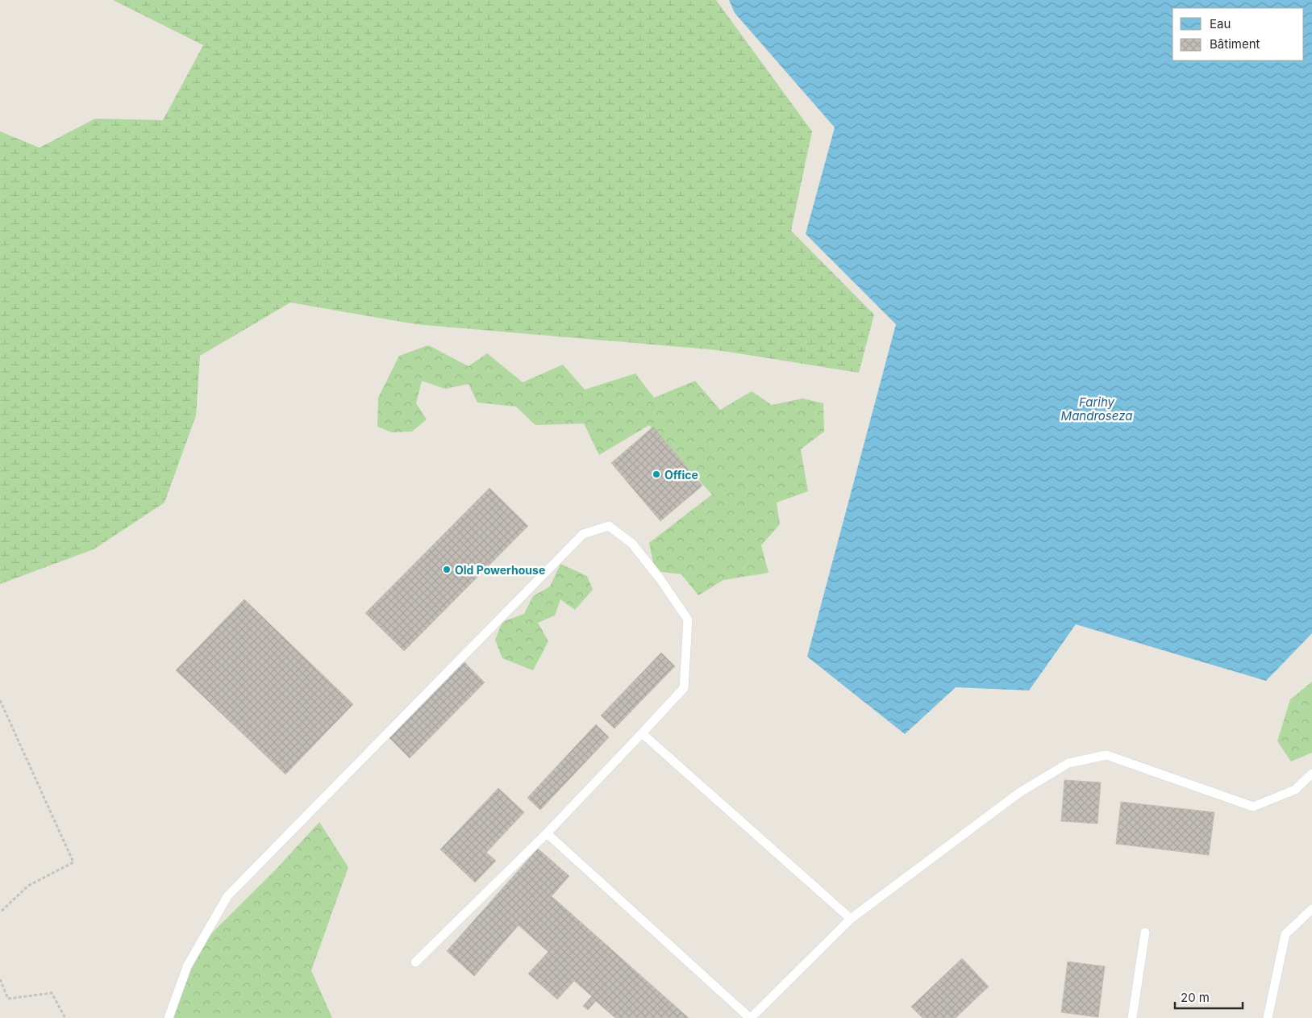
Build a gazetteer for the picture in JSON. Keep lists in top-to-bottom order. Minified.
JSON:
{"water":["Farihy Mandroseza"],"places":["Office","Old Powerhouse"],"legend":["Eau","Bâtiment"],"scale_bar":"20 m"}
